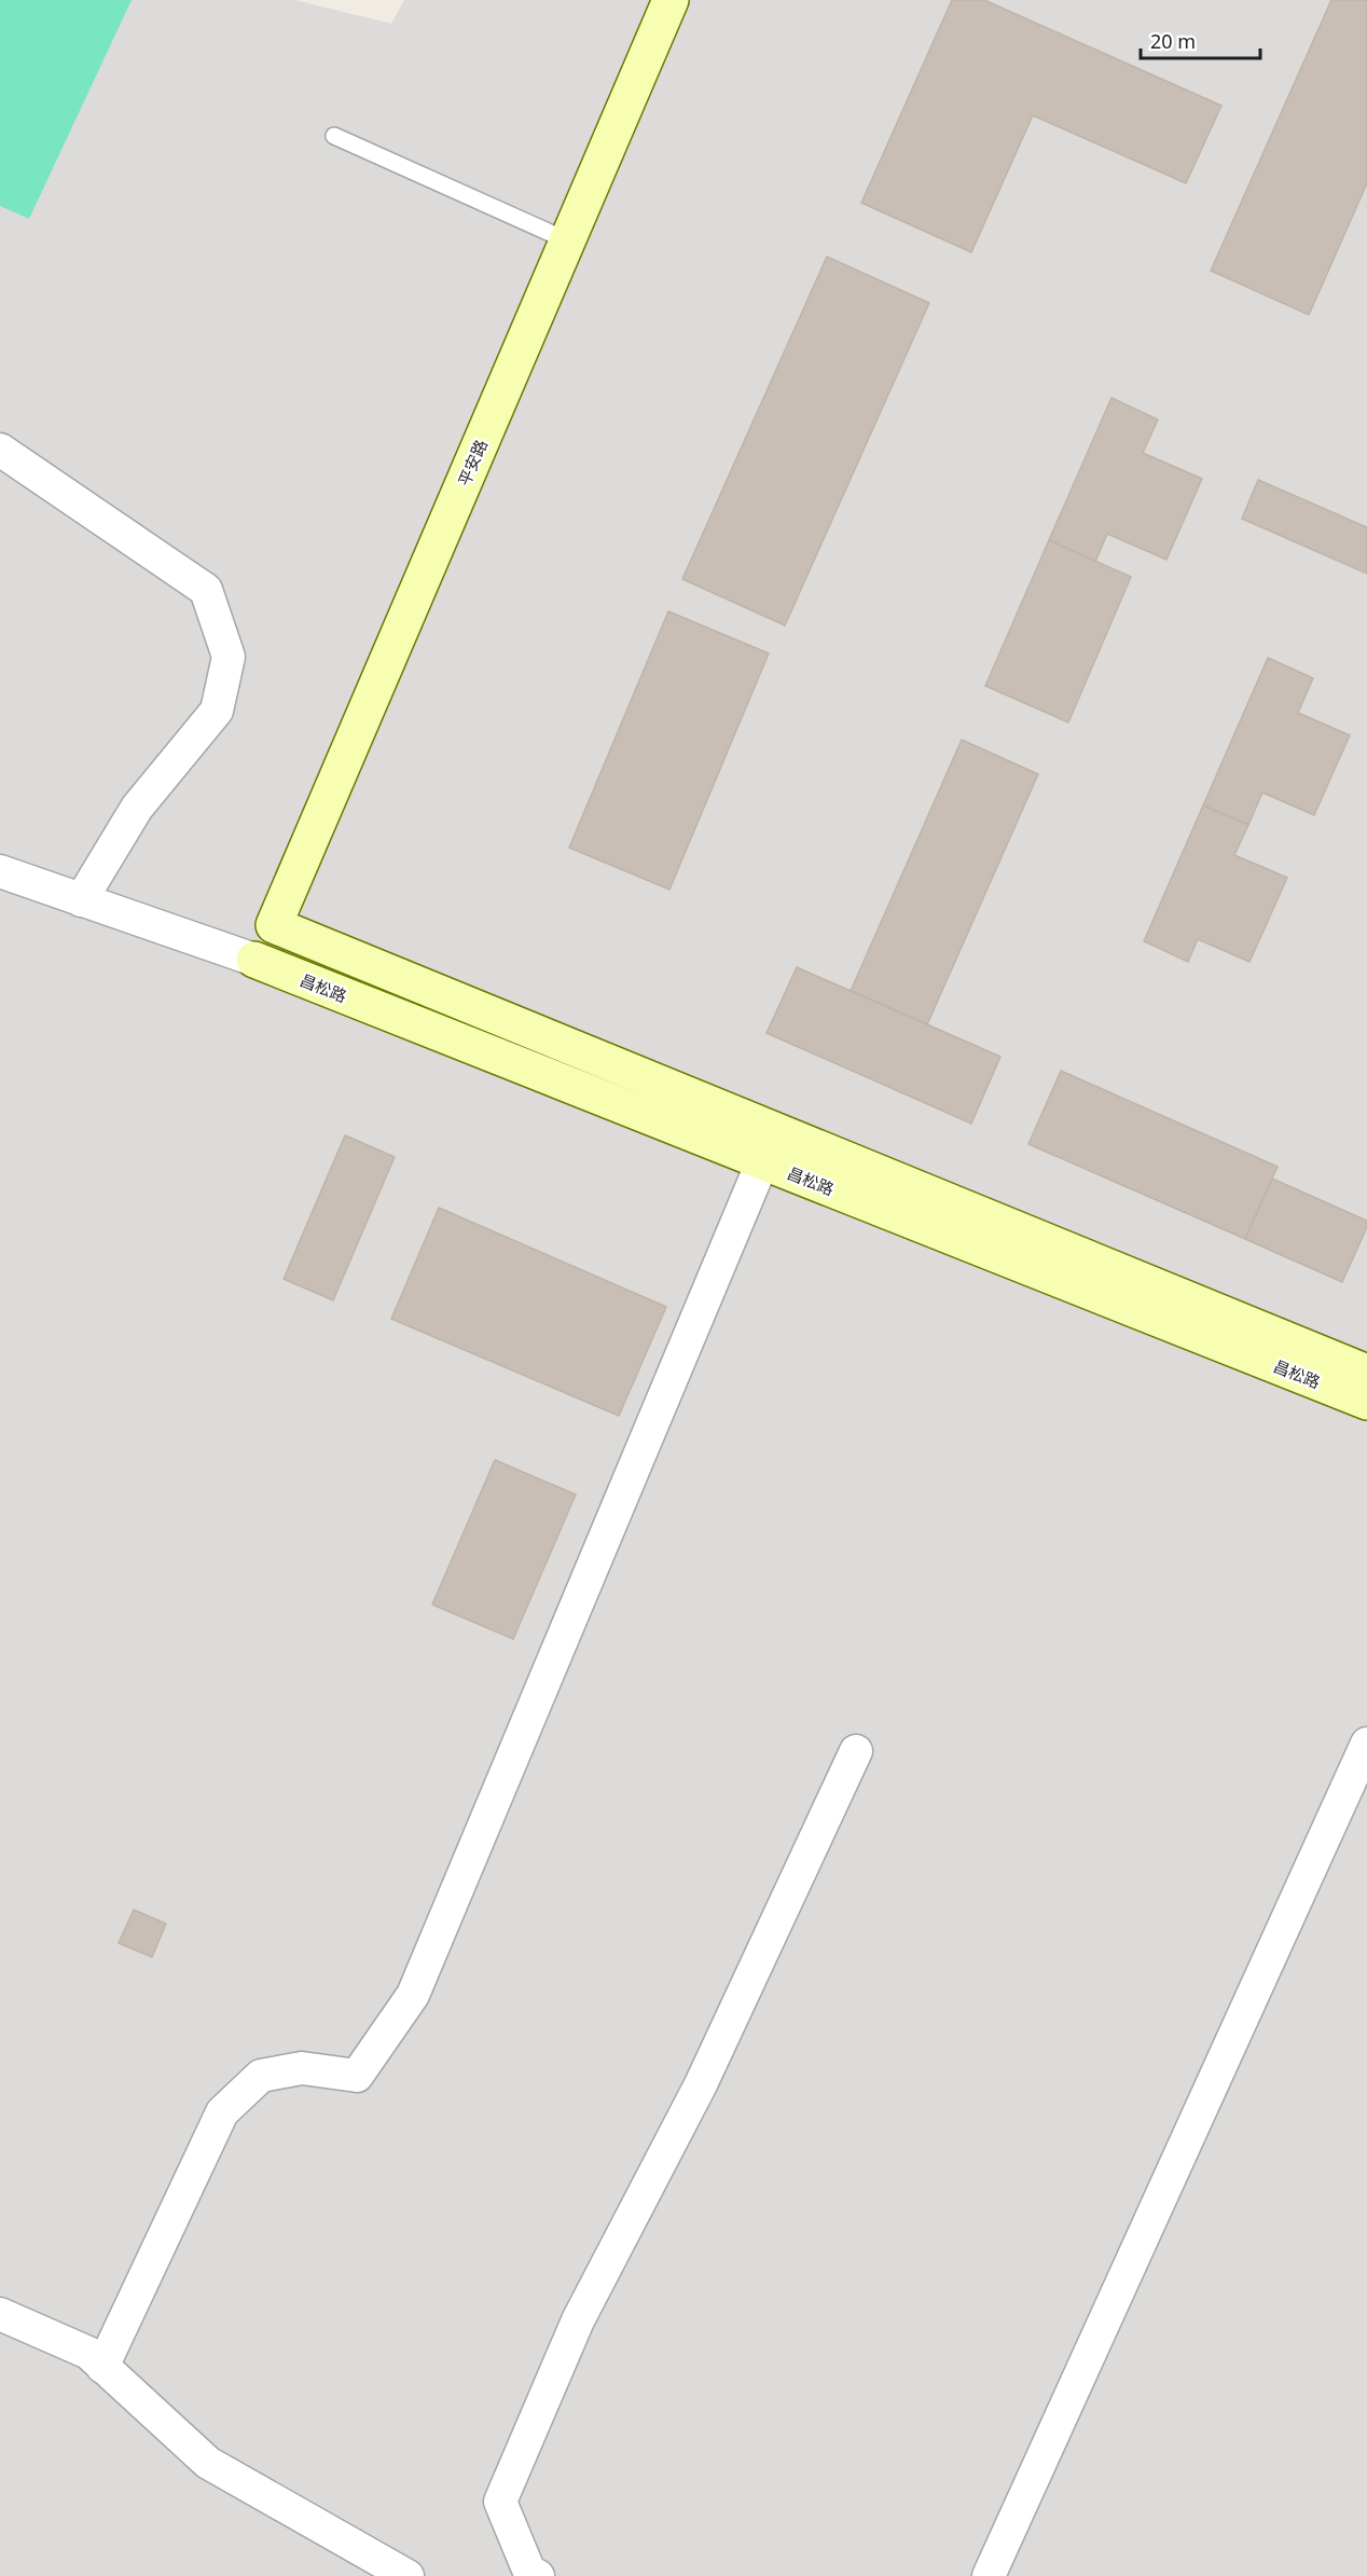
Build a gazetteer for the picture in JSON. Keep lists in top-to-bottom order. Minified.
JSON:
{"streets":{"main road":["平安路","昌松路"]},"scale_bar":"20 m"}
